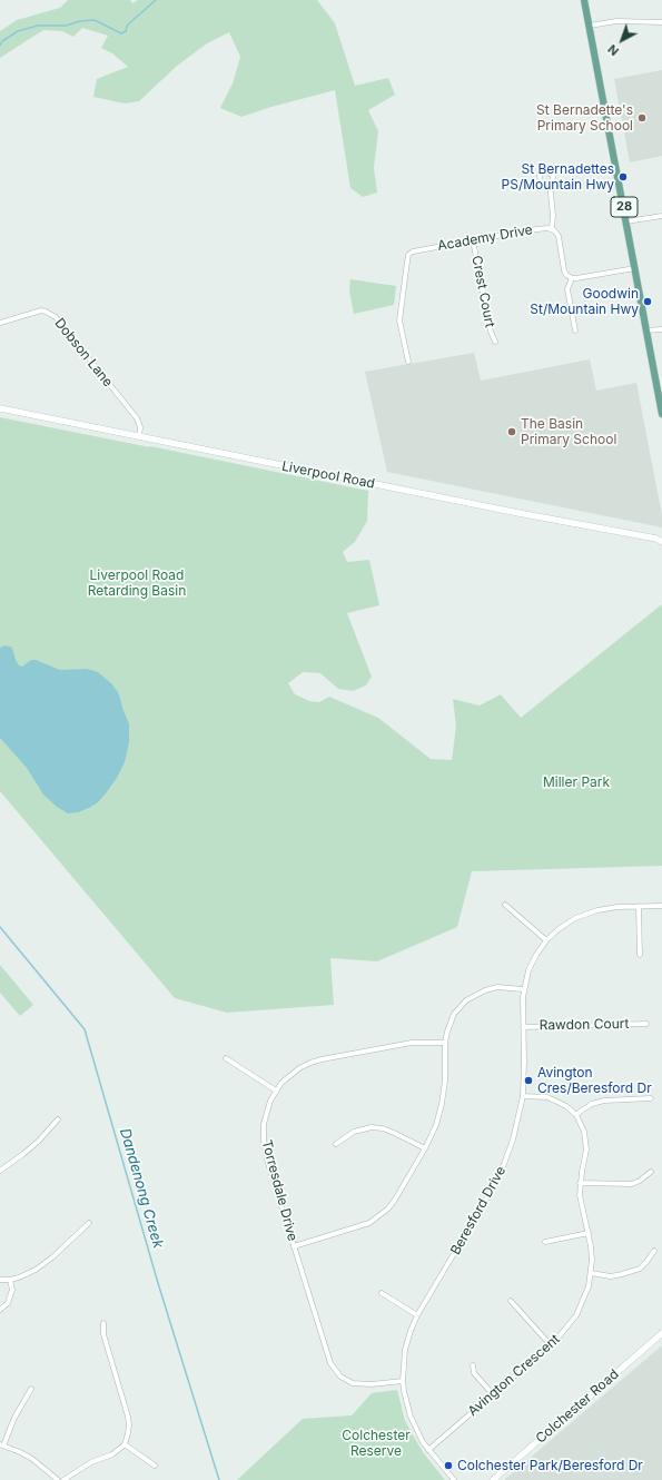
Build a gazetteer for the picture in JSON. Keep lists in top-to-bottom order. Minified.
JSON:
{"streets":{"main road":["28","Liverpool Road","Colchester Road"],"street":["Academy Drive","Crest Court","Dobson Lane","Rawdon Court","Torresdale Drive","Beresford Drive","Avington Crescent"]},"crossings":[["Academy Drive","Crest Court"],["Dobson Lane","Liverpool Road"],["Rawdon Court","Beresford Drive"],["Torresdale Drive","Beresford Drive"],["Beresford Drive","Avington Crescent"]],"water":["Dandenong Creek"],"parks":["Liverpool Road Retarding Basin","Miller Park","Colchester Reserve"],"places":["St Bernadette's Primary School","St Bernadettes PS/Mountain Hwy","Goodwin St/Mountain Hwy","The Basin Primary School","Avington Cres/Beresford Dr","Colchester Park/Beresford Dr"],"north":"bottom left"}
